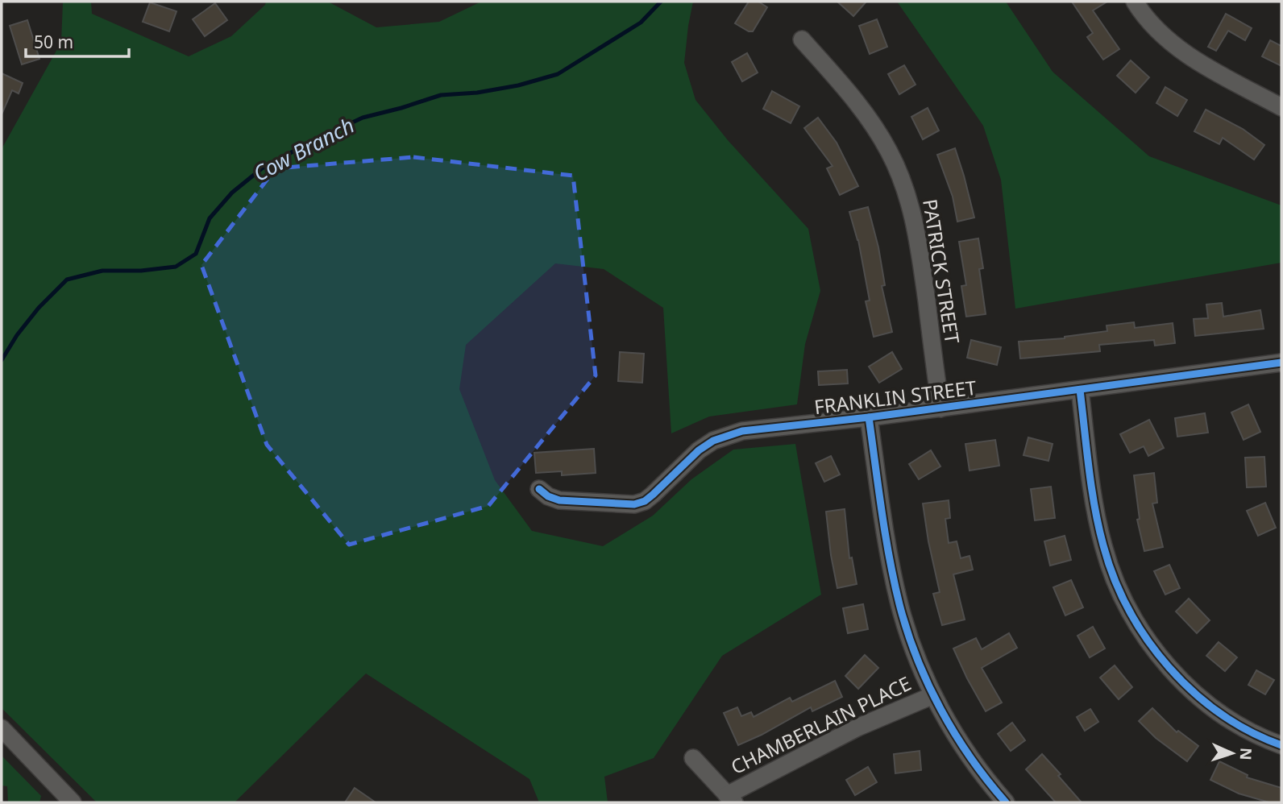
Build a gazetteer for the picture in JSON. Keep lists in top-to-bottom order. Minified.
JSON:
{"streets":{"street":["PATRICK STREET","FRANKLIN STREET","CHAMBERLAIN PLACE"]},"crossings":[["PATRICK STREET","FRANKLIN STREET"]],"water":["Cow Branch"],"scale_bar":"50 m","north":"right"}
